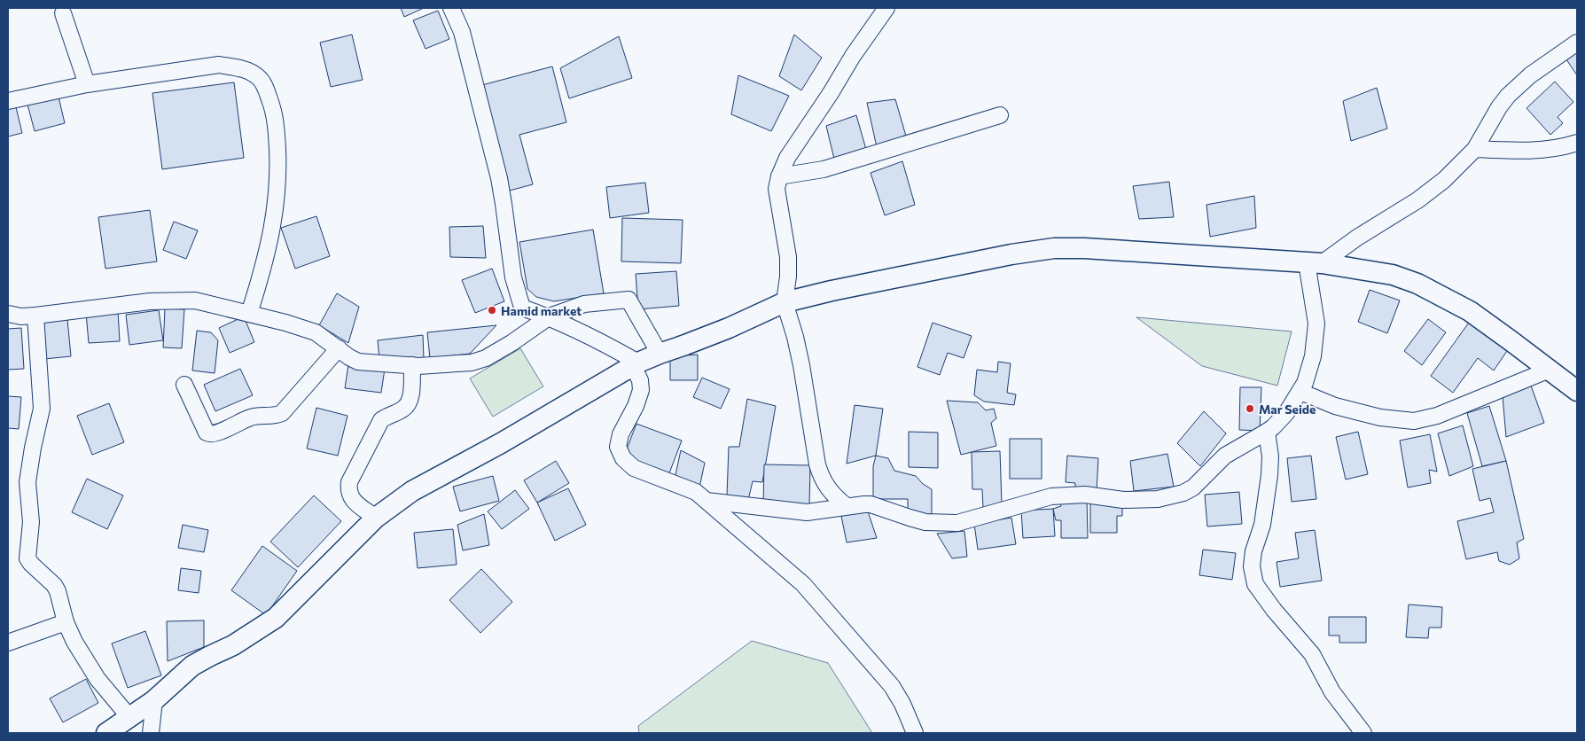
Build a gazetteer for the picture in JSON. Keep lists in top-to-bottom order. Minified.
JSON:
{"places":["Hamid market","Mar Seide"]}
